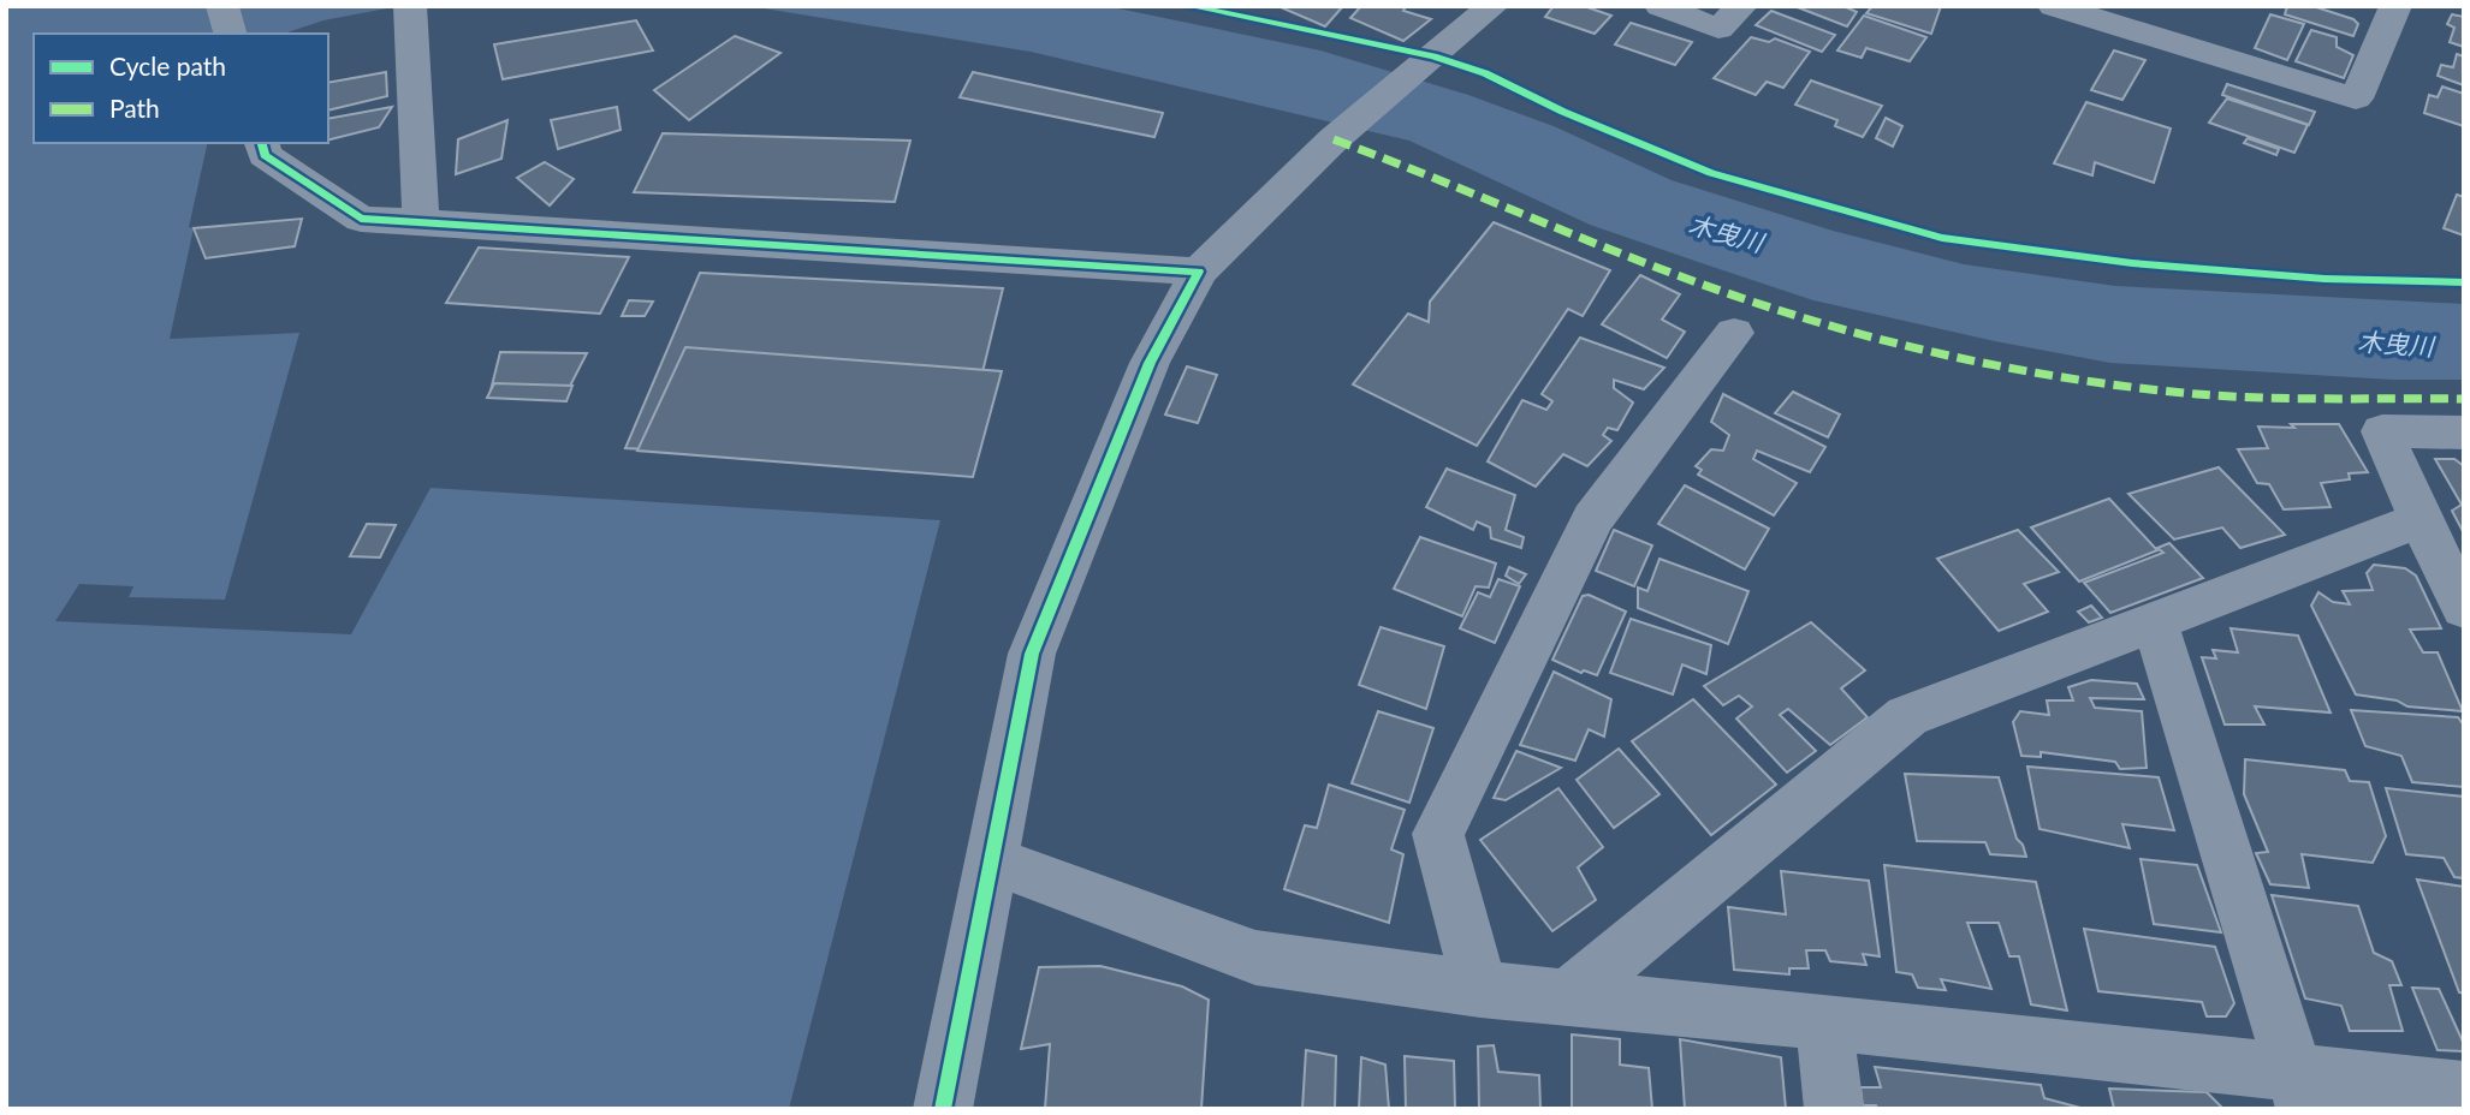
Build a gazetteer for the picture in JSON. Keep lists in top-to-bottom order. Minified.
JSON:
{"water":["木曳川"],"legend":["Cycle path","Path"]}
